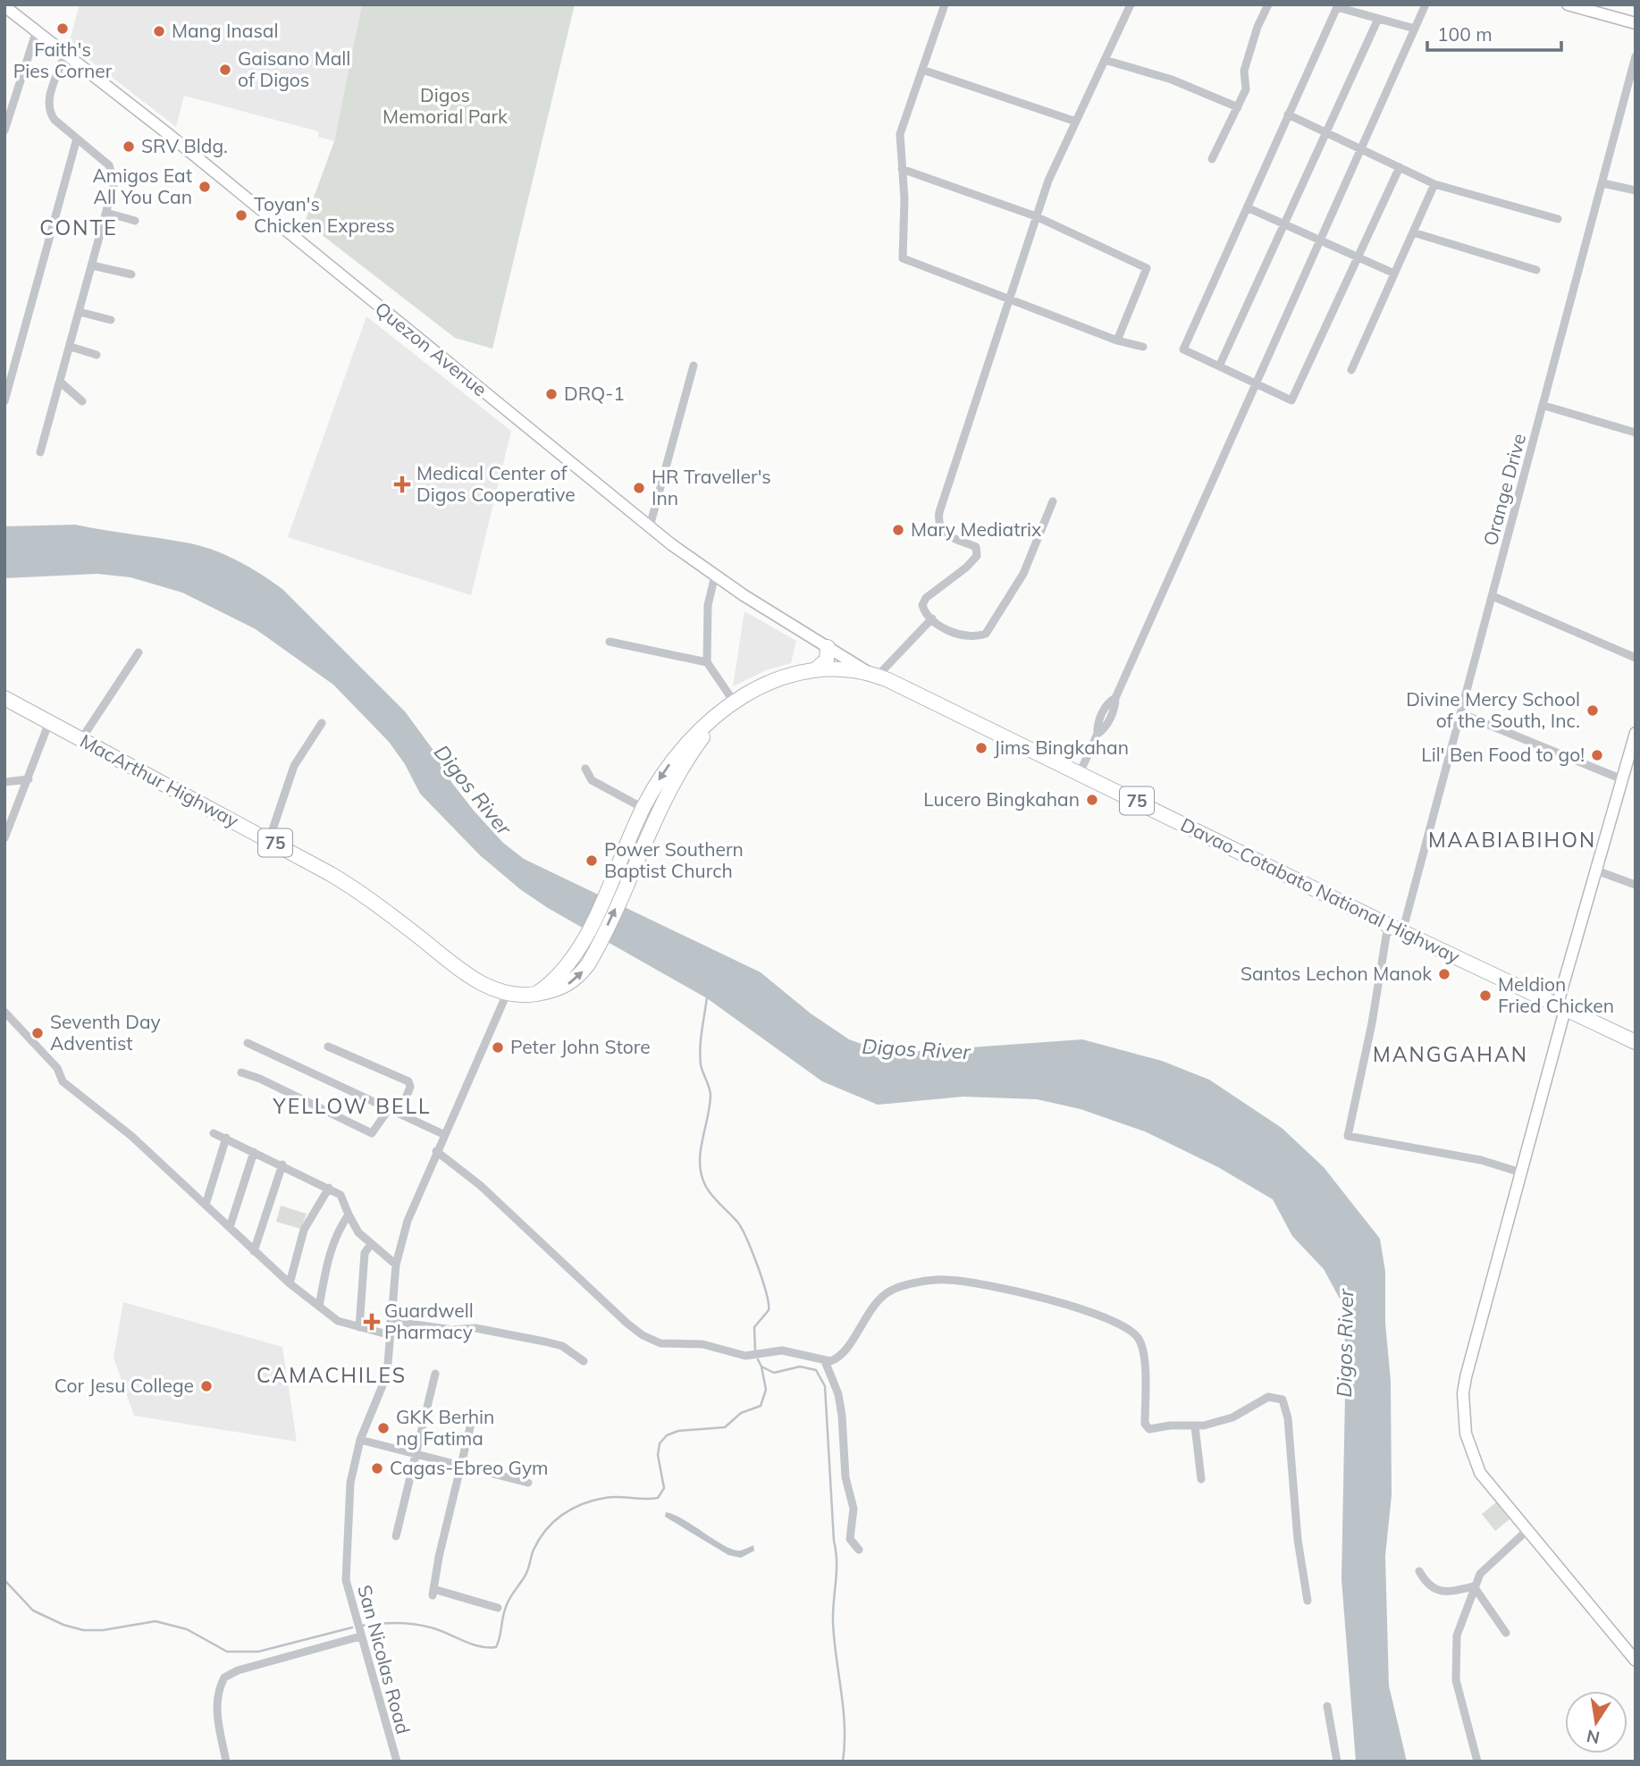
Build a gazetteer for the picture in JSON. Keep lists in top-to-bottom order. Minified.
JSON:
{"streets":{"highway":["MacArthur Highway","75","Davao-Cotabato National Highway"],"main road":["Quezon Avenue"],"street":["Orange Drive","San Nicolas Road"]},"crossings":[["Quezon Avenue","MacArthur Highway"],["Quezon Avenue","Davao-Cotabato National Highway"],["Orange Drive","Davao-Cotabato National Highway"],["MacArthur Highway","Davao-Cotabato National Highway"],["MacArthur Highway","San Nicolas Road"]],"districts":["CONTE","MAABIABIHON","MANGGAHAN","YELLOW BELL","CAMACHILES"],"water":["Digos River"],"parks":["Digos Memorial Park"],"places":{"other":["Faith's Pies Corner","Mang Inasal","Gaisano Mall of Digos","SRV Bldg.","Amigos Eat All You Can","Toyan's Chicken Express","DRQ-1","HR Traveller's Inn","Mary Mediatrix","Divine Mercy School of the South, Inc.","Jims Bingkahan","Lil' Ben Food to go!","Lucero Bingkahan","Power Southern Baptist Church","Santos Lechon Manok","Meldion Fried Chicken","Seventh Day Adventist","Peter John Store","Cor Jesu College","GKK Berhin ng Fatima","Cagas-Ebreo Gym"],"health":["Medical Center of Digos Cooperative","Guardwell Pharmacy"]},"scale_bar":"100 m","north":"bottom"}
